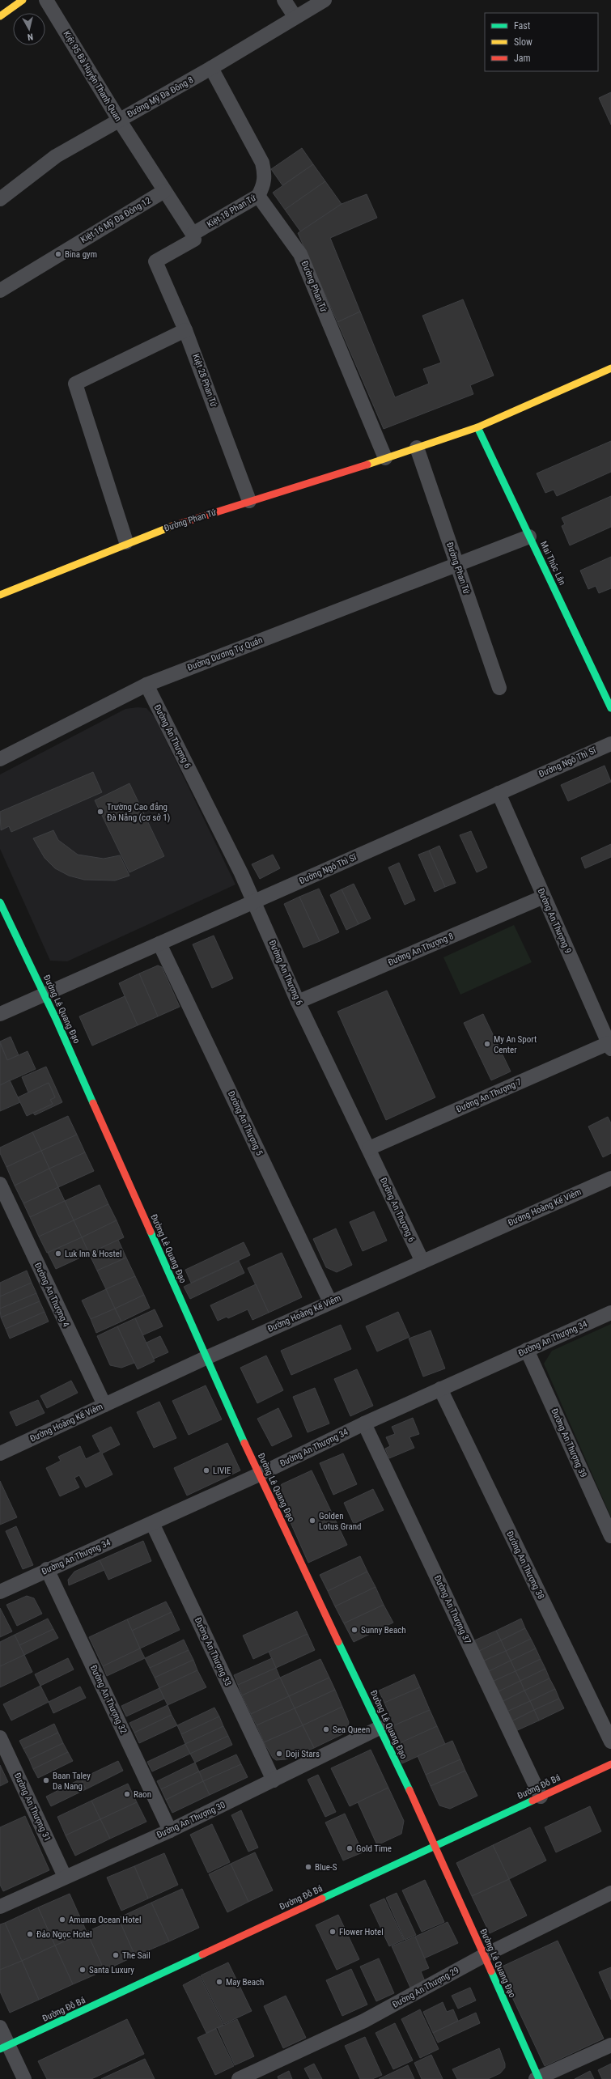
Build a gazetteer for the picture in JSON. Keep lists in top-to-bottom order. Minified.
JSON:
{"streets":{"street":["Kiệt 95 Bà Huyện Thanh Quan","Đường Mỹ Đa Đông 8","Kiệt 18 Phan Tứ","Kiệt 16 Mỹ Đa Đông 12","Đường Phan Tứ","Kiệt 28 Phan Tứ","Mai Thúc Lân","Đường Dương Tự Quán","Đường An Thượng 6","Đường Ngô Thì Sĩ","Đường An Thượng 9","Đường An Thượng 8","Đường Lê Quang Đạo","Đường An Thượng 7","Đường An Thượng 5","Đường Hoàng Kế Viêm","Đường An Thượng 4","Đường An Thượng 34","Đường An Thượng 39","Đường An Thượng 38","Đường An Thượng 37","Đường An Thượng 33","Đường An Thượng 32","Đường Đỗ Bá","Đường An Thượng 31","Đường An Thượng 30","Đường An Thượng 29"]},"crossings":[["Kiệt 95 Bà Huyện Thanh Quan","Đường Mỹ Đa Đông 8"],["Kiệt 95 Bà Huyện Thanh Quan","Kiệt 18 Phan Tứ"],["Kiệt 95 Bà Huyện Thanh Quan","Kiệt 16 Mỹ Đa Đông 12"],["Đường Mỹ Đa Đông 8","Kiệt 18 Phan Tứ"],["Kiệt 18 Phan Tứ","Đường Phan Tứ"],["Kiệt 18 Phan Tứ","Kiệt 28 Phan Tứ"],["Đường Phan Tứ","Kiệt 28 Phan Tứ"],["Đường Phan Tứ","Mai Thúc Lân"],["Đường Phan Tứ","Đường Dương Tự Quán"],["Mai Thúc Lân","Đường Dương Tự Quán"],["Đường Dương Tự Quán","Đường An Thượng 6"],["Đường An Thượng 6","Đường Ngô Thì Sĩ"],["Đường An Thượng 6","Đường An Thượng 8"],["Đường An Thượng 6","Đường An Thượng 7"],["Đường An Thượng 6","Đường Hoàng Kế Viêm"],["Đường Ngô Thì Sĩ","Đường An Thượng 9"],["Đường Ngô Thì Sĩ","Đường Lê Quang Đạo"],["Đường Ngô Thì Sĩ","Đường An Thượng 5"],["Đường An Thượng 9","Đường An Thượng 8"],["Đường An Thượng 9","Đường An Thượng 7"],["Đường Lê Quang Đạo","Đường Hoàng Kế Viêm"],["Đường Lê Quang Đạo","Đường An Thượng 34"],["Đường Lê Quang Đạo","Đường Đỗ Bá"],["Đường Lê Quang Đạo","Đường An Thượng 30"],["Đường Lê Quang Đạo","Đường An Thượng 29"],["Đường An Thượng 5","Đường Hoàng Kế Viêm"],["Đường Hoàng Kế Viêm","Đường An Thượng 4"],["Đường An Thượng 34","Đường An Thượng 39"],["Đường An Thượng 34","Đường An Thượng 38"],["Đường An Thượng 34","Đường An Thượng 37"],["Đường An Thượng 34","Đường An Thượng 33"],["Đường An Thượng 34","Đường An Thượng 32"],["Đường An Thượng 37","Đường Đỗ Bá"],["Đường An Thượng 33","Đường An Thượng 30"],["Đường An Thượng 32","Đường An Thượng 30"],["Đường An Thượng 31","Đường An Thượng 30"]],"places":["Bina gym","Trường Cao đẳng Đà Nẵng (cơ sở 1)","My An Sport Center","Luk Inn & Hostel","LIVIE","Golden Lotus Grand","Sunny Beach","Sea Queen","Doji Stars","Baan Taley Da Nang","Raon","Gold Time","Blue-S","Amunra Ocean Hotel","Flower Hotel","Đảo Ngọc Hotel","The Sail","Santa Luxury","May Beach"],"legend":["Fast","Slow","Jam"],"north":"bottom"}
